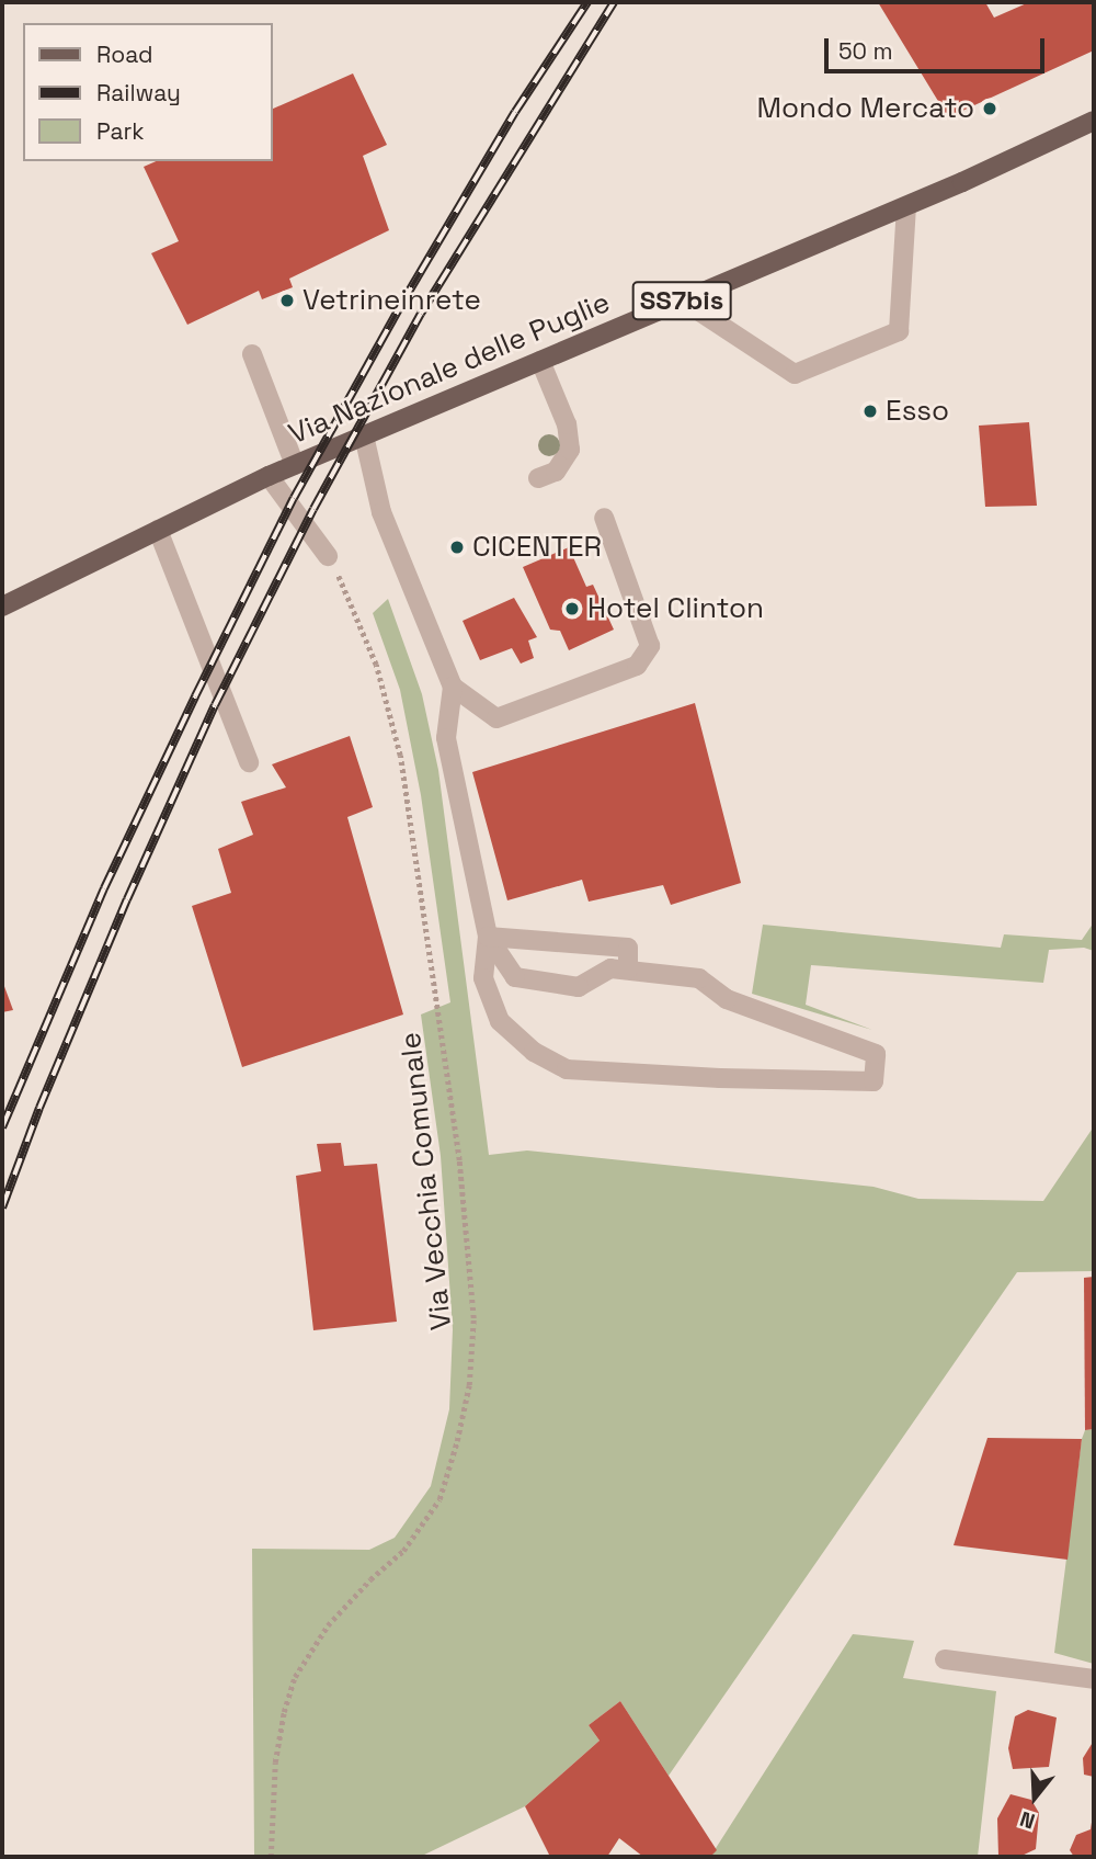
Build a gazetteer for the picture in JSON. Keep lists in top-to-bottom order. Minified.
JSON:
{"streets":{"main road":["SS7bis","Via Nazionale delle Puglie"],"path":["Via Vecchia Comunale"]},"places":["Mondo Mercato","Vetrineinrete","Esso","CICENTER","Hotel Clinton"],"legend":["Road","Railway","Park"],"scale_bar":"50 m","north":"bottom"}
